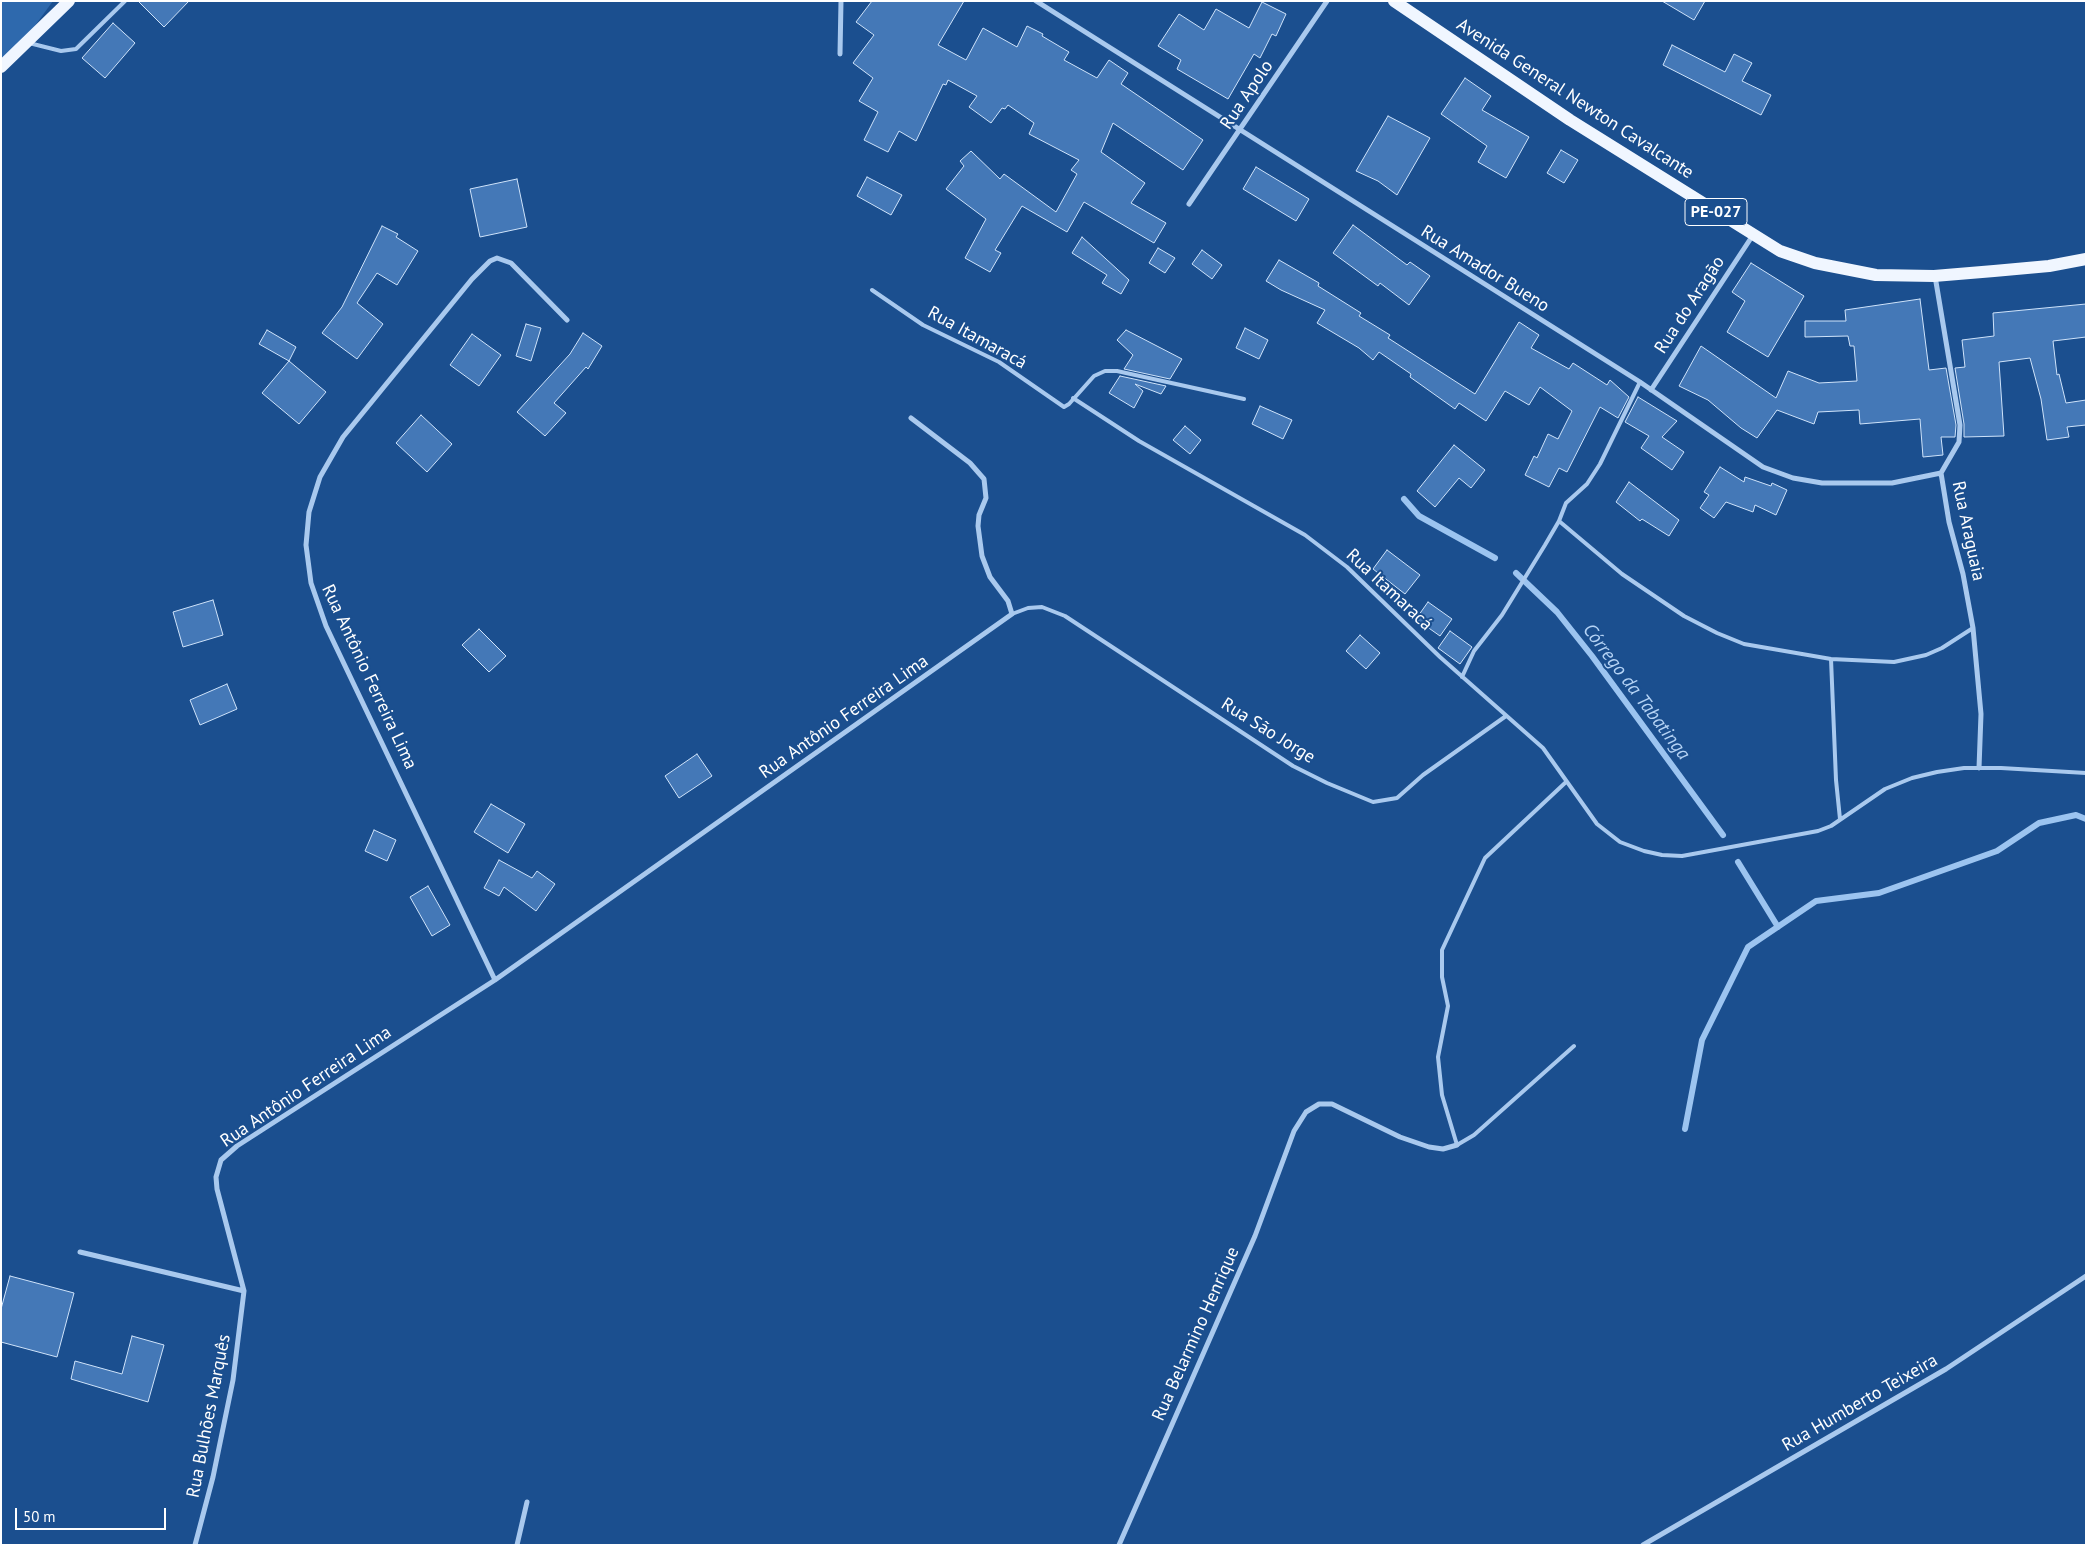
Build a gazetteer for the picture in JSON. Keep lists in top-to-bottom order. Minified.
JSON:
{"streets":{"main road":["Avenida General Newton Cavalcante","PE-027"],"street":["Rua Apolo","Rua Amador Bueno","Rua do Aragão","Rua Araguaia","Rua Antônio Ferreira Lima","Rua Belarmino Henrique","Rua Humberto Teixeira","Rua Bulhões Marquês"],"lane":["Rua Itamaracá","Rua São Jorge"]},"crossings":[["Rua Apolo","Rua Amador Bueno"],["Avenida General Newton Cavalcante","Rua do Aragão"],["Avenida General Newton Cavalcante","Rua Araguaia"],["Rua Amador Bueno","Rua do Aragão"],["Rua Amador Bueno","Rua Araguaia"],["Rua Itamaracá","Rua Araguaia"],["Rua Itamaracá","Rua São Jorge"],["Rua Antônio Ferreira Lima","Rua São Jorge"],["Rua Antônio Ferreira Lima","Rua Bulhões Marquês"]],"water":["Córrego da Tabatinga"],"scale_bar":"50 m"}
